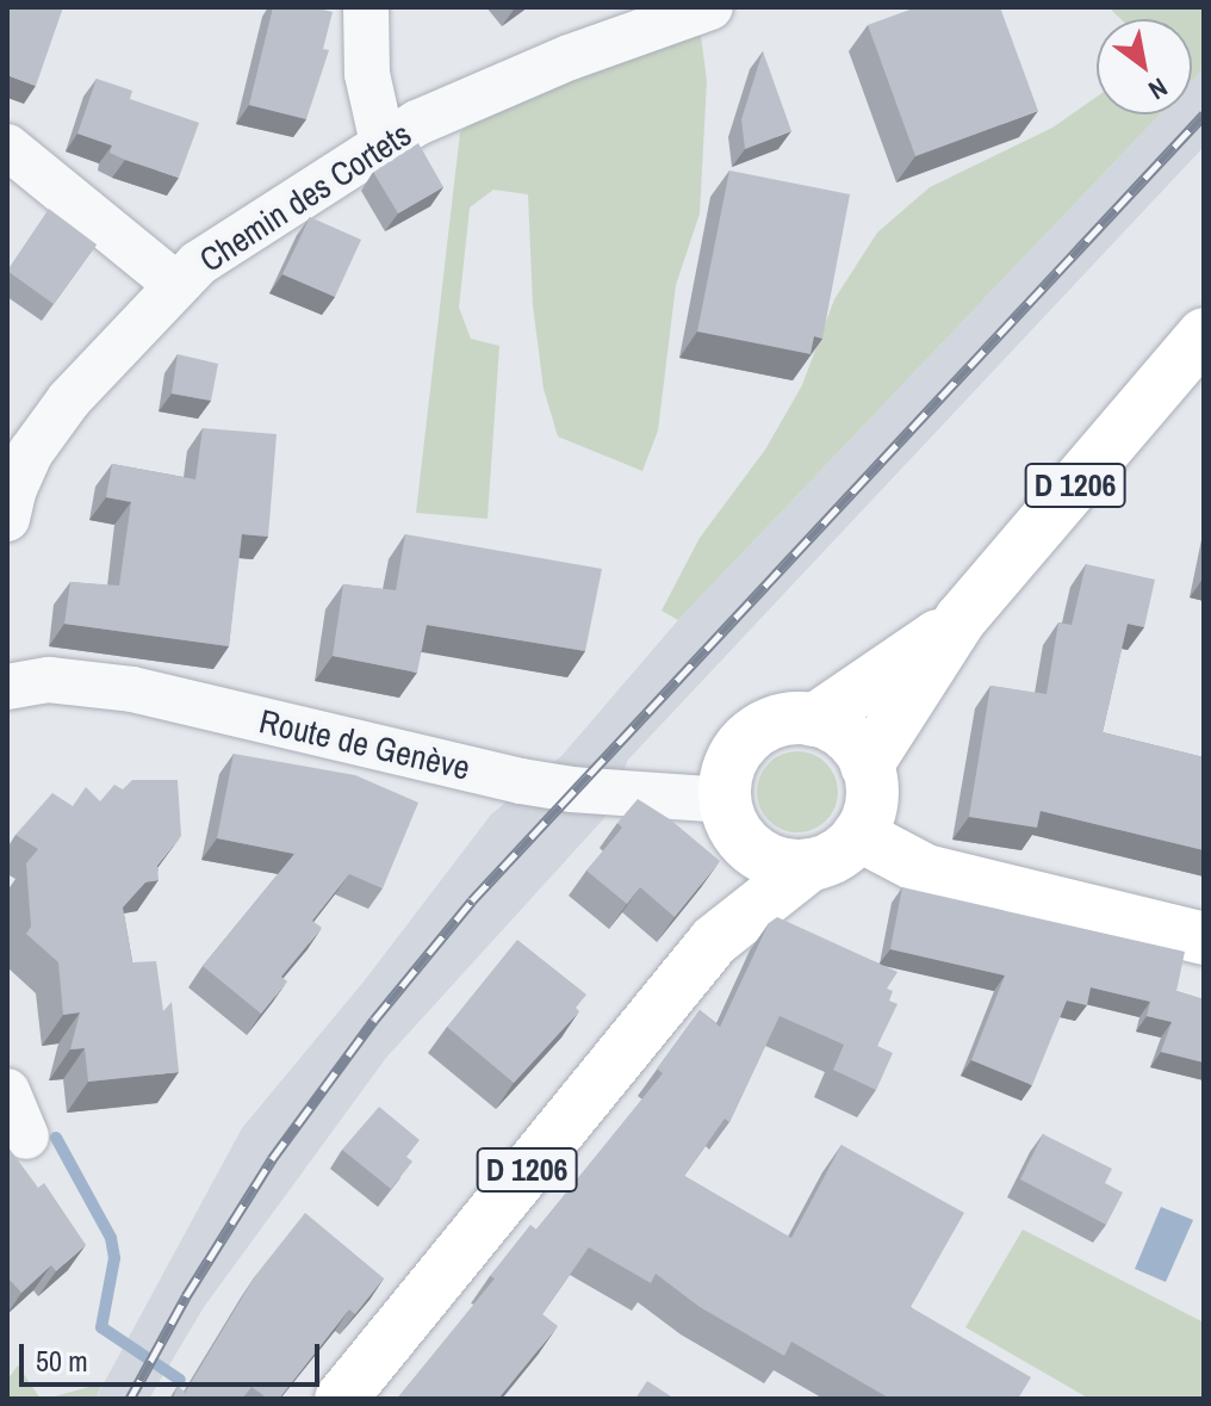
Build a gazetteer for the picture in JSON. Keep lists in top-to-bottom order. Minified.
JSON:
{"streets":{"main road":["D 1206"],"street":["Chemin des Cortets","Route de Genève"]},"crossings":[["D 1206","Route de Genève"]],"scale_bar":"50 m","north":"bottom right"}
